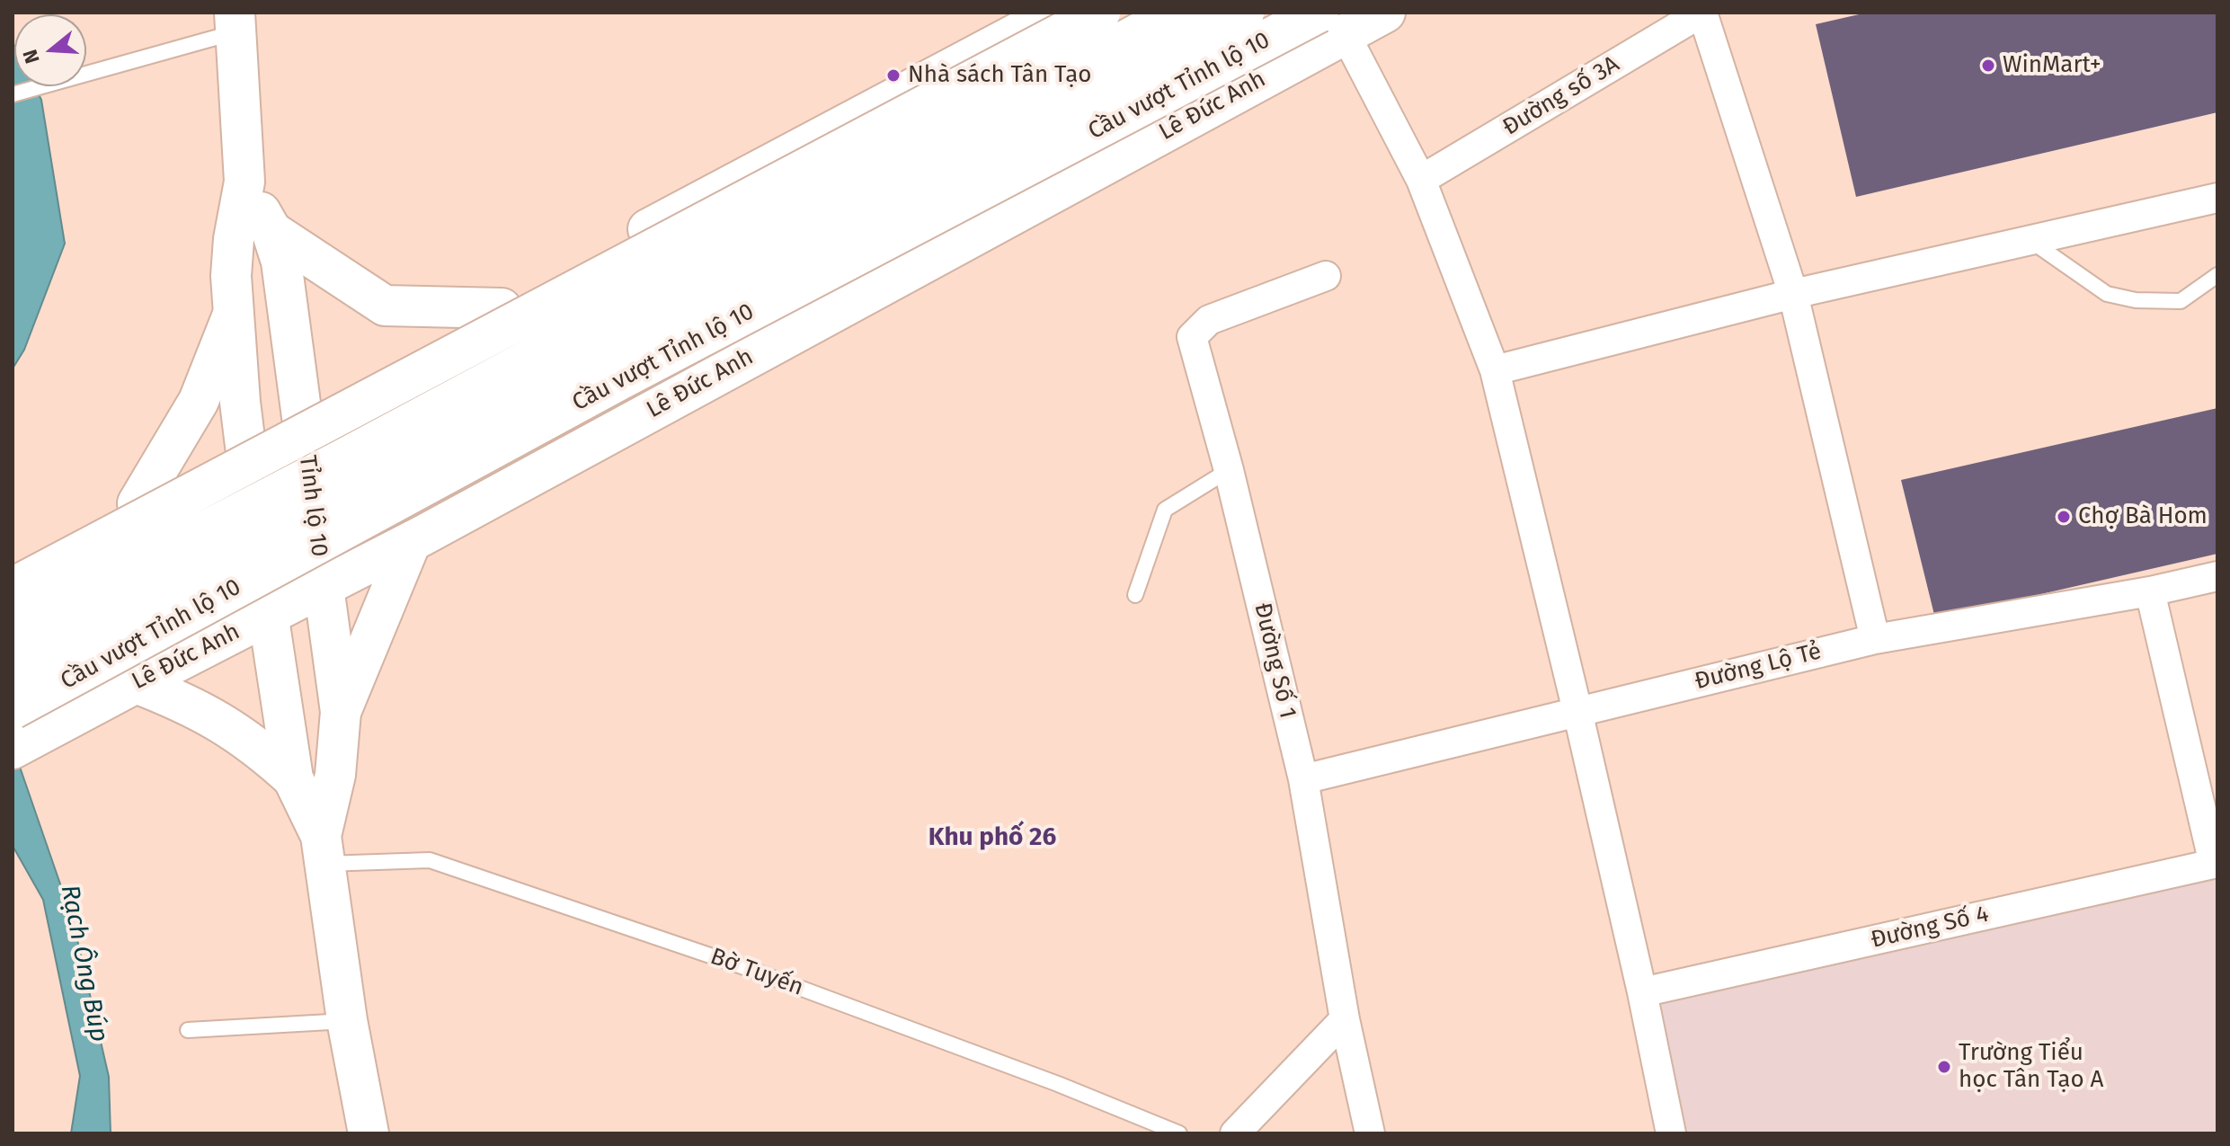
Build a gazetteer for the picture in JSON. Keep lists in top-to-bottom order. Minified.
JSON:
{"streets":{"main road":["Cầu vượt Tỉnh lộ 10","Lê Đức Anh","Tỉnh lộ 10"],"street":["Đường số 3A","Đường Số 1","Đường Lộ Tẻ","Đường Số 4"],"lane":["Bờ Tuyến"]},"crossings":[["Cầu vượt Tỉnh lộ 10","Lê Đức Anh"],["Lê Đức Anh","Tỉnh lộ 10"],["Tỉnh lộ 10","Bờ Tuyến"],["Đường Số 1","Đường Lộ Tẻ"]],"districts":["Khu phố 26"],"water":["Rạch Ông Búp"],"places":["WinMart+","Nhà sách Tân Tạo","Chợ Bà Hom","Trường Tiểu học Tân Tạo A"],"north":"left"}
